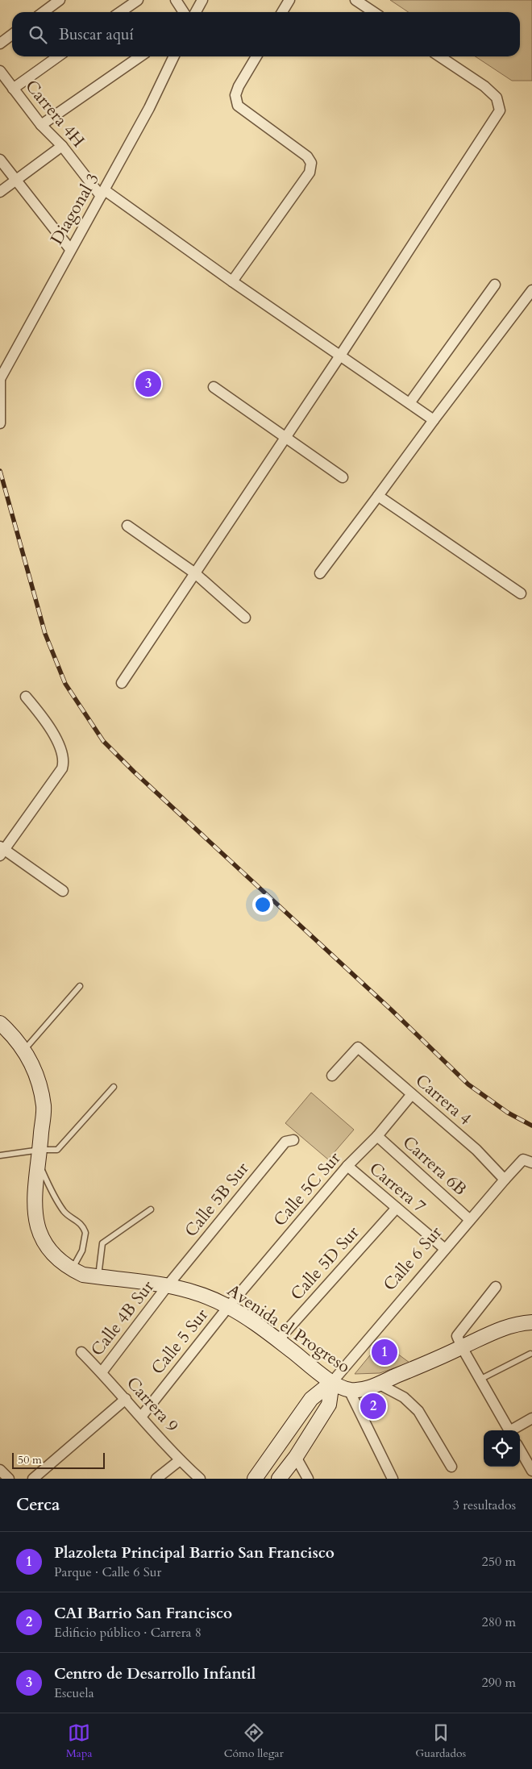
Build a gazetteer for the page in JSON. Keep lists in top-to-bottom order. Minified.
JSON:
{"streets":{"main road":["Calle 6 Sur","Avenida el Progreso"],"street":["Carrera 4H","Diagonal 3","Carrera 4","Carrera 6B","Carrera 7","Calle 5C Sur","Calle 5B Sur","Calle 5D Sur","Calle 4B Sur","Calle 5 Sur","Carrera 9"]},"crossings":[["Carrera 4H","Diagonal 3"],["Carrera 4","Calle 5C Sur"],["Carrera 4","Calle 6 Sur"],["Carrera 6B","Calle 5C Sur"],["Carrera 6B","Calle 6 Sur"],["Carrera 7","Calle 5C Sur"],["Carrera 7","Calle 6 Sur"],["Carrera 7","Calle 5D Sur"],["Calle 5C Sur","Avenida el Progreso"],["Calle 5C Sur","Calle 5 Sur"],["Calle 5B Sur","Calle 4B Sur"],["Calle 5B Sur","Avenida el Progreso"],["Calle 6 Sur","Avenida el Progreso"],["Calle 5D Sur","Avenida el Progreso"],["Calle 4B Sur","Avenida el Progreso"],["Calle 4B Sur","Carrera 9"],["Avenida el Progreso","Calle 5 Sur"],["Calle 5 Sur","Carrera 9"]],"scale_bar":"50 m","page":{"search":"Buscar aquí","pins":["3","1","2"],"scale":"50 m","heading":["Cerca","3 resultados"],"list":[{"mark":"1","name":"Plazoleta Principal Barrio San Francisco","note":"Parque · Calle 6 Sur","value":"250 m"},{"mark":"2","name":"CAI Barrio San Francisco","note":"Edificio público · Carrera 8","value":"280 m"},{"mark":"3","name":"Centro de Desarrollo Infantil","note":"Escuela","value":"290 m"}],"nav":["Mapa","Cómo llegar","Guardados"]}}
